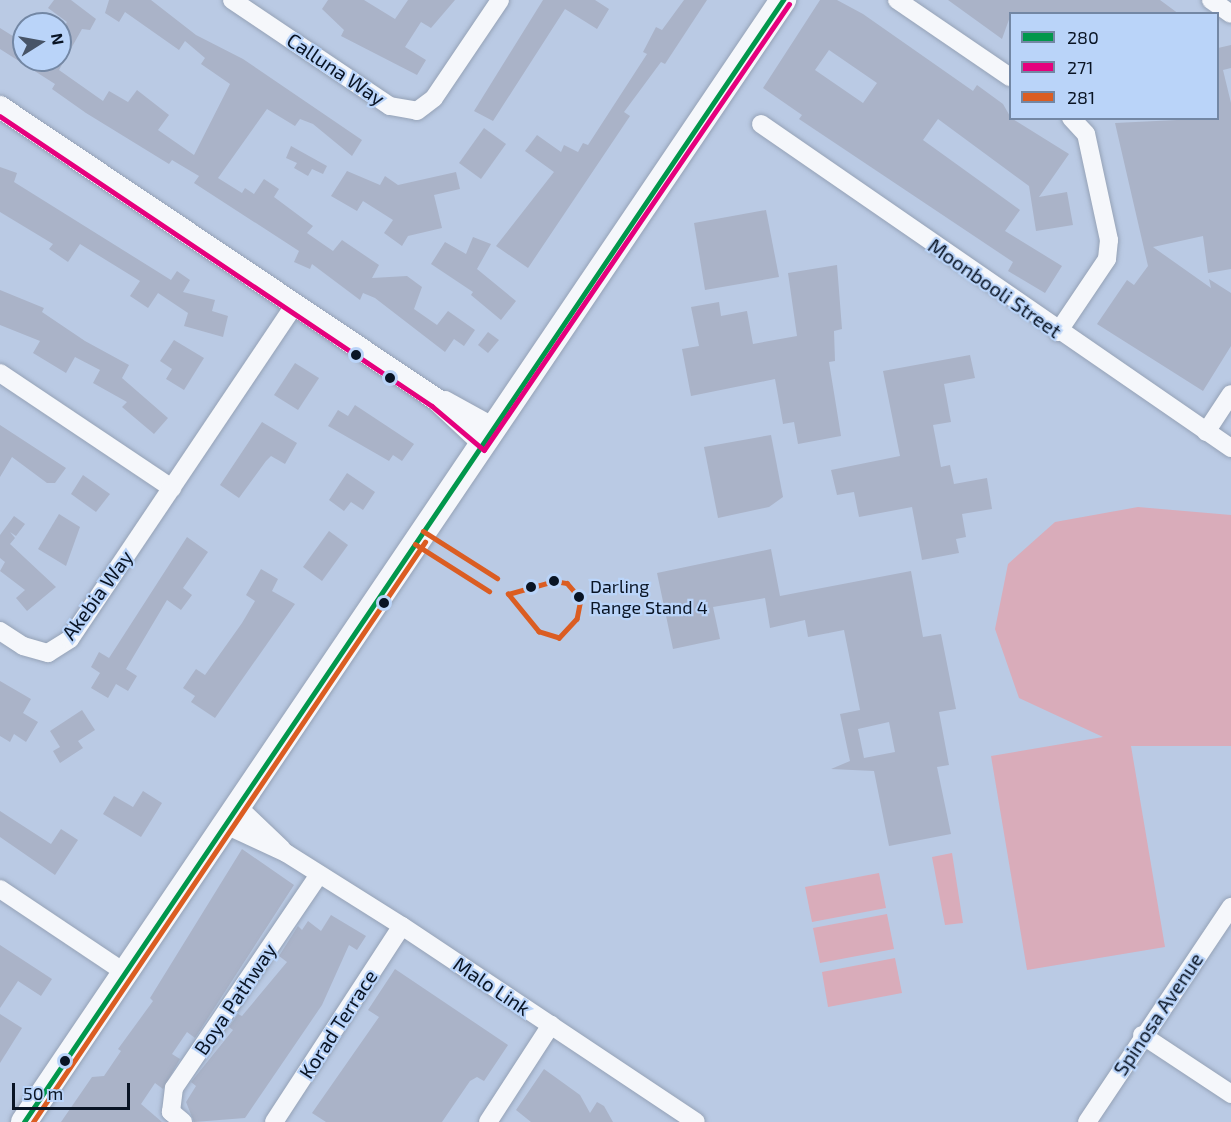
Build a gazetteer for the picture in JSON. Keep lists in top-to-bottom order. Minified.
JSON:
{"streets":{"street":["Calluna Way","Moonbooli Street","Akebia Way","Malo Link","Boya Pathway","Spinosa Avenue","Korad Terrace"]},"crossings":[["Malo Link","Boya Pathway"],["Malo Link","Korad Terrace"]],"places":["Darling Range Stand 4"],"lines":["transit line 280","transit line 271","transit line 281"],"legend":["280","271","281"],"scale_bar":"50 m","north":"right"}
